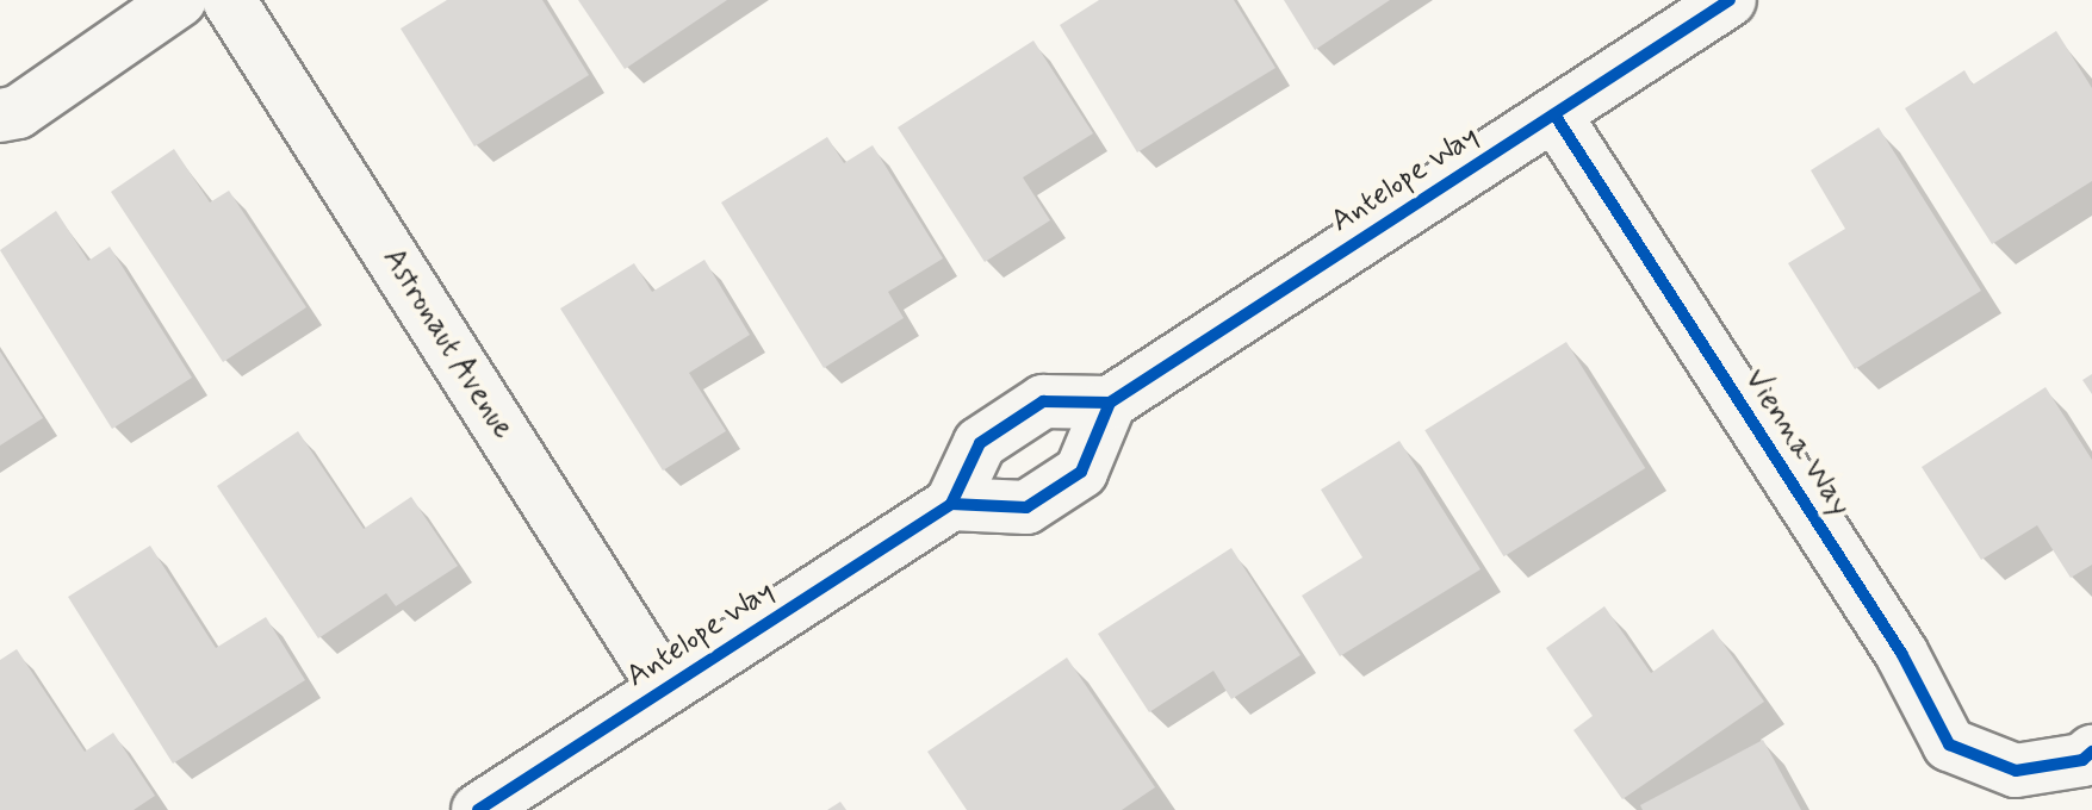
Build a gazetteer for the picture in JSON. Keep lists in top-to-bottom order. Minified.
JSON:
{"streets":{"street":["Antelope Way","Astronaut Avenue","Vienna Way"]},"crossings":[["Antelope Way","Astronaut Avenue"],["Antelope Way","Vienna Way"]]}
